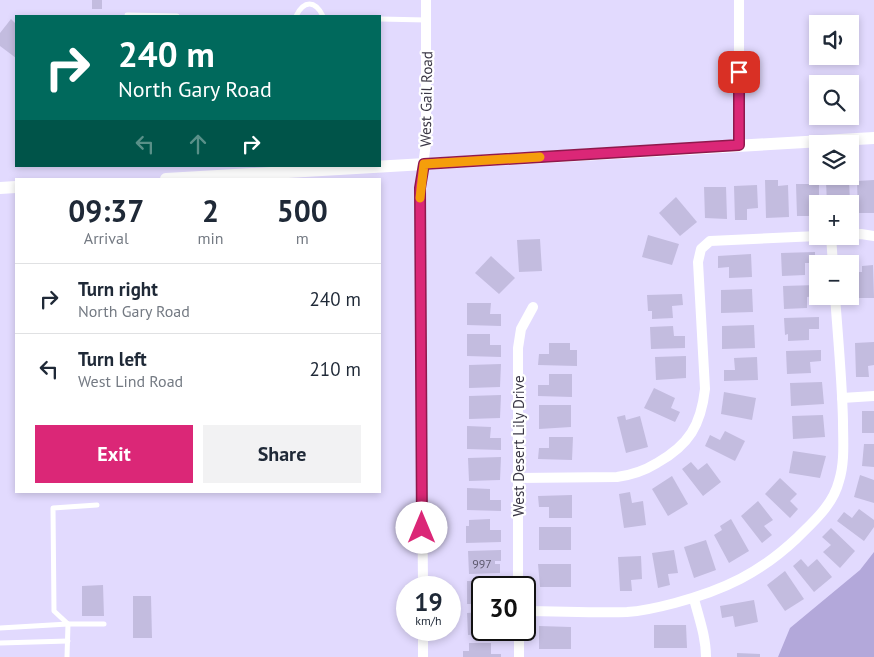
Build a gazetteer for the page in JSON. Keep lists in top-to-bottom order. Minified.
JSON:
{"streets":{"street":["West Gail Road","West Desert Lily Drive"]},"house_numbers":["997"],"page":{"map_buttons":["+","−"],"turn":["240 m","North Gary Road"],"eta":["09:37","Arrival","2","min","500","m"],"list":[{"name":"Turn right","note":"North Gary Road","value":"240 m"},{"name":"Turn left","note":"West Lind Road","value":"210 m"}],"buttons":["Exit","Share"],"speed":"19 km/h","limit":"30"}}
